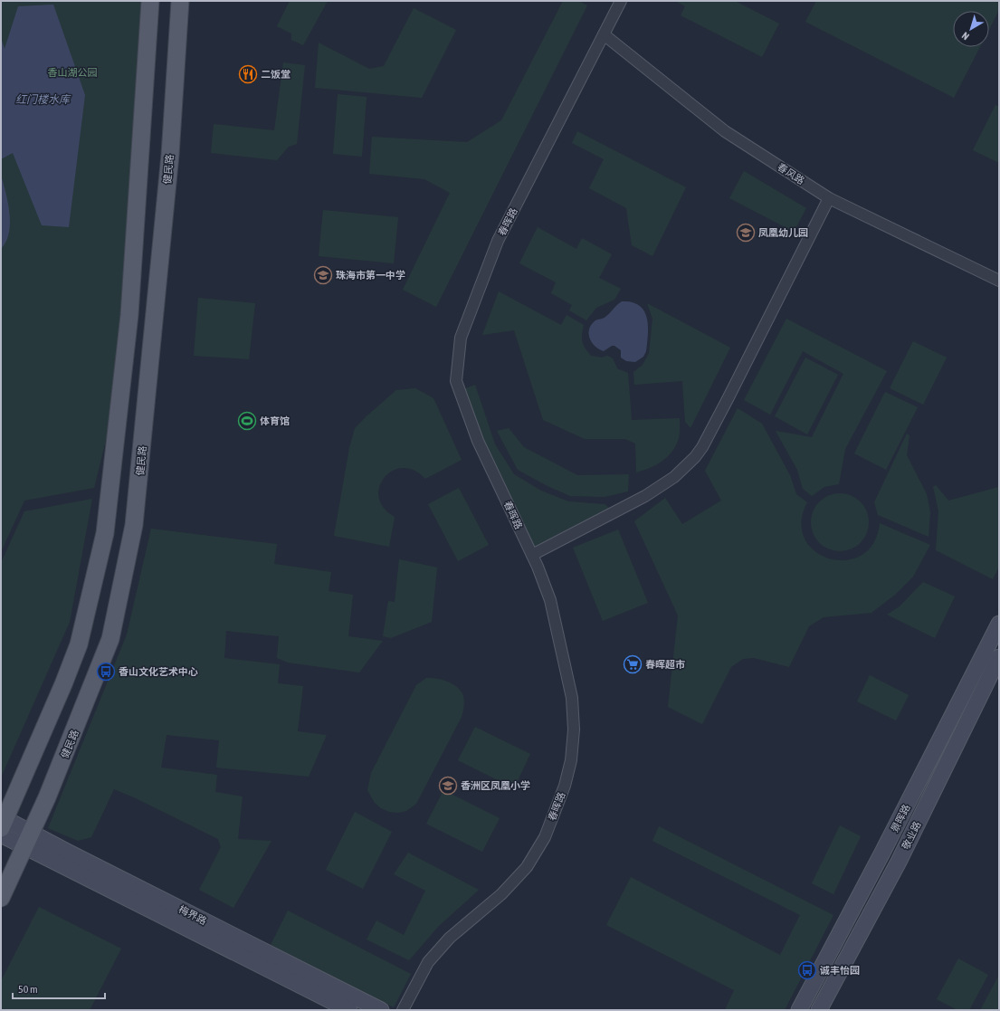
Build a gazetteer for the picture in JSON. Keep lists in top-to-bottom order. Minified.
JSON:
{"streets":{"main road":["健民路","景晖路","敬业路","梅界路"],"street":["春风路","春晖路"]},"crossings":[["健民路","梅界路"],["春风路","春晖路"]],"water":["红门楼水库"],"parks":["香山湖公园"],"places":{"restaurant":["二饭堂"],"school or university":["凤凰幼儿园","珠海市第一中学","香洲区凤凰小学"],"sports":["体育馆"],"supermarket":["春晖超市"],"bus stop":["香山文化艺术中心","诚丰怡园"]},"scale_bar":"50 m","north":"bottom left"}
